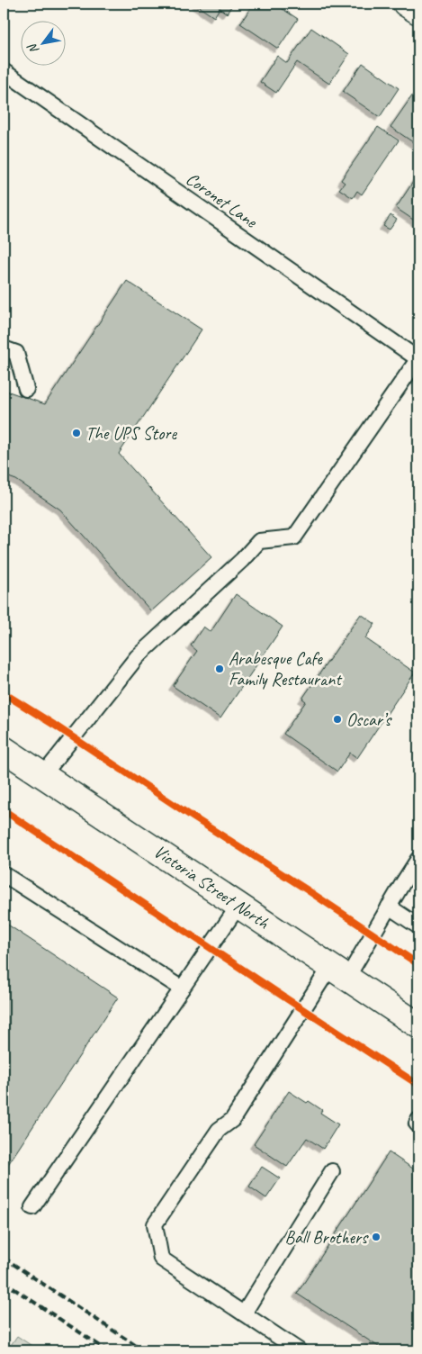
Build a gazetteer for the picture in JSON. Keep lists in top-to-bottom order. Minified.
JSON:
{"streets":{"main road":["Victoria Street North"],"lane":["Coronet Lane"]},"places":["The UPS Store","Arabesque Cafe Family Restaurant","Oscar’s","Ball Brothers"],"north":"bottom left"}
